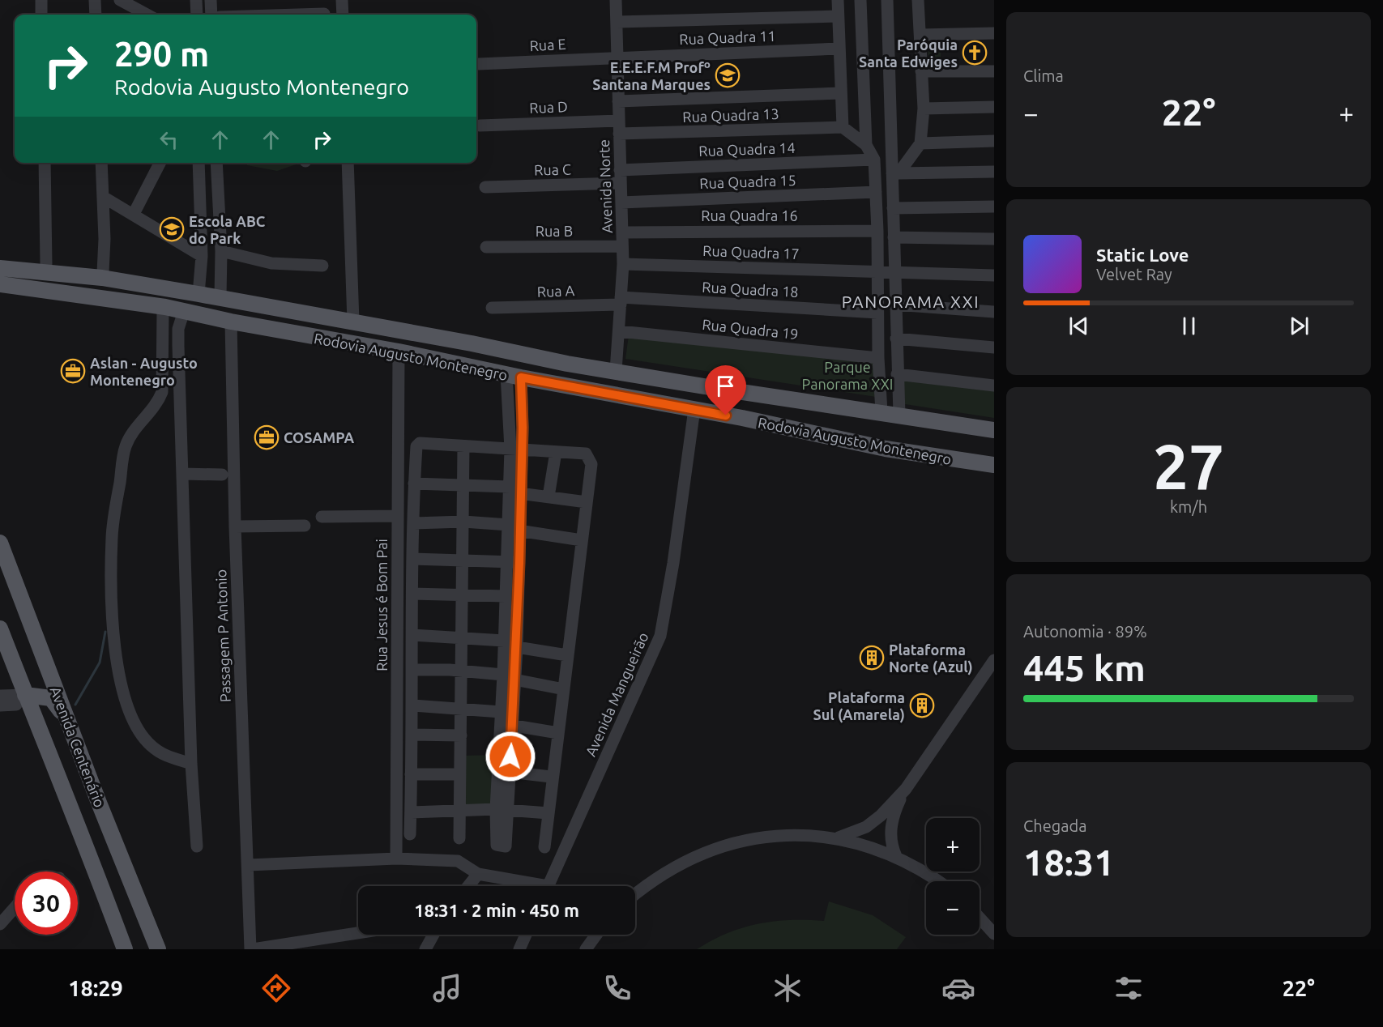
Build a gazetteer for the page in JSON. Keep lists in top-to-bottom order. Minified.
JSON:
{"streets":{"main road":["Rodovia Augusto Montenegro","Avenida Centenário"],"street":["Rua Quadra 11","Rua E","Rua D","Rua Quadra 13","Rua Quadra 14","Rua C","Rua Quadra 15","Avenida Norte","Rua Quadra 16","Rua B","Rua Quadra 17","Rua Quadra 18","Rua A","Rua Quadra 19","Rua Jesus é Bom Pai","Passagem P Antonio","Avenida Mangueirão"]},"crossings":[["Rua Quadra 11","Rua E"],["Rua Quadra 11","Avenida Norte"],["Rua E","Avenida Norte"],["Rua D","Avenida Norte"],["Rua Quadra 13","Avenida Norte"],["Rua Quadra 14","Avenida Norte"],["Rua C","Avenida Norte"],["Rua Quadra 15","Avenida Norte"],["Avenida Norte","Rua Quadra 16"],["Avenida Norte","Rua B"],["Avenida Norte","Rua Quadra 17"],["Avenida Norte","Rua Quadra 18"],["Avenida Norte","Rua A"],["Avenida Norte","Rua Quadra 19"],["Avenida Norte","Rodovia Augusto Montenegro"],["Rua Quadra 18","Rua A"],["Rodovia Augusto Montenegro","Rua Jesus é Bom Pai"],["Rodovia Augusto Montenegro","Passagem P Antonio"],["Rodovia Augusto Montenegro","Avenida Mangueirão"]],"districts":["PANORAMA XXI"],"parks":["Parque Panorama XXI"],"places":{"church":["Paróquia Santa Edwiges"],"school or university":["E.E.E.F.M Profº Santana Marques","Escola ABC do Park"],"office":["Aslan - Augusto Montenegro","COSAMPA"],"building":["Plataforma Norte (Azul)","Plataforma Sul (Amarela)"]},"page":{"tile":["Clima",["27","km/h"],["Autonomia · 89%","445 km"],["Chegada","18:31"]],"turn":["290 m","Rodovia Augusto Montenegro"],"heat":["−","22°","+"],"song":["Static Love","Velvet Ray"],"map_buttons":["+","−"],"limit":"30","trip":"18:31 · 2 min · 450 m","tabs":["18:29","22°"]}}
